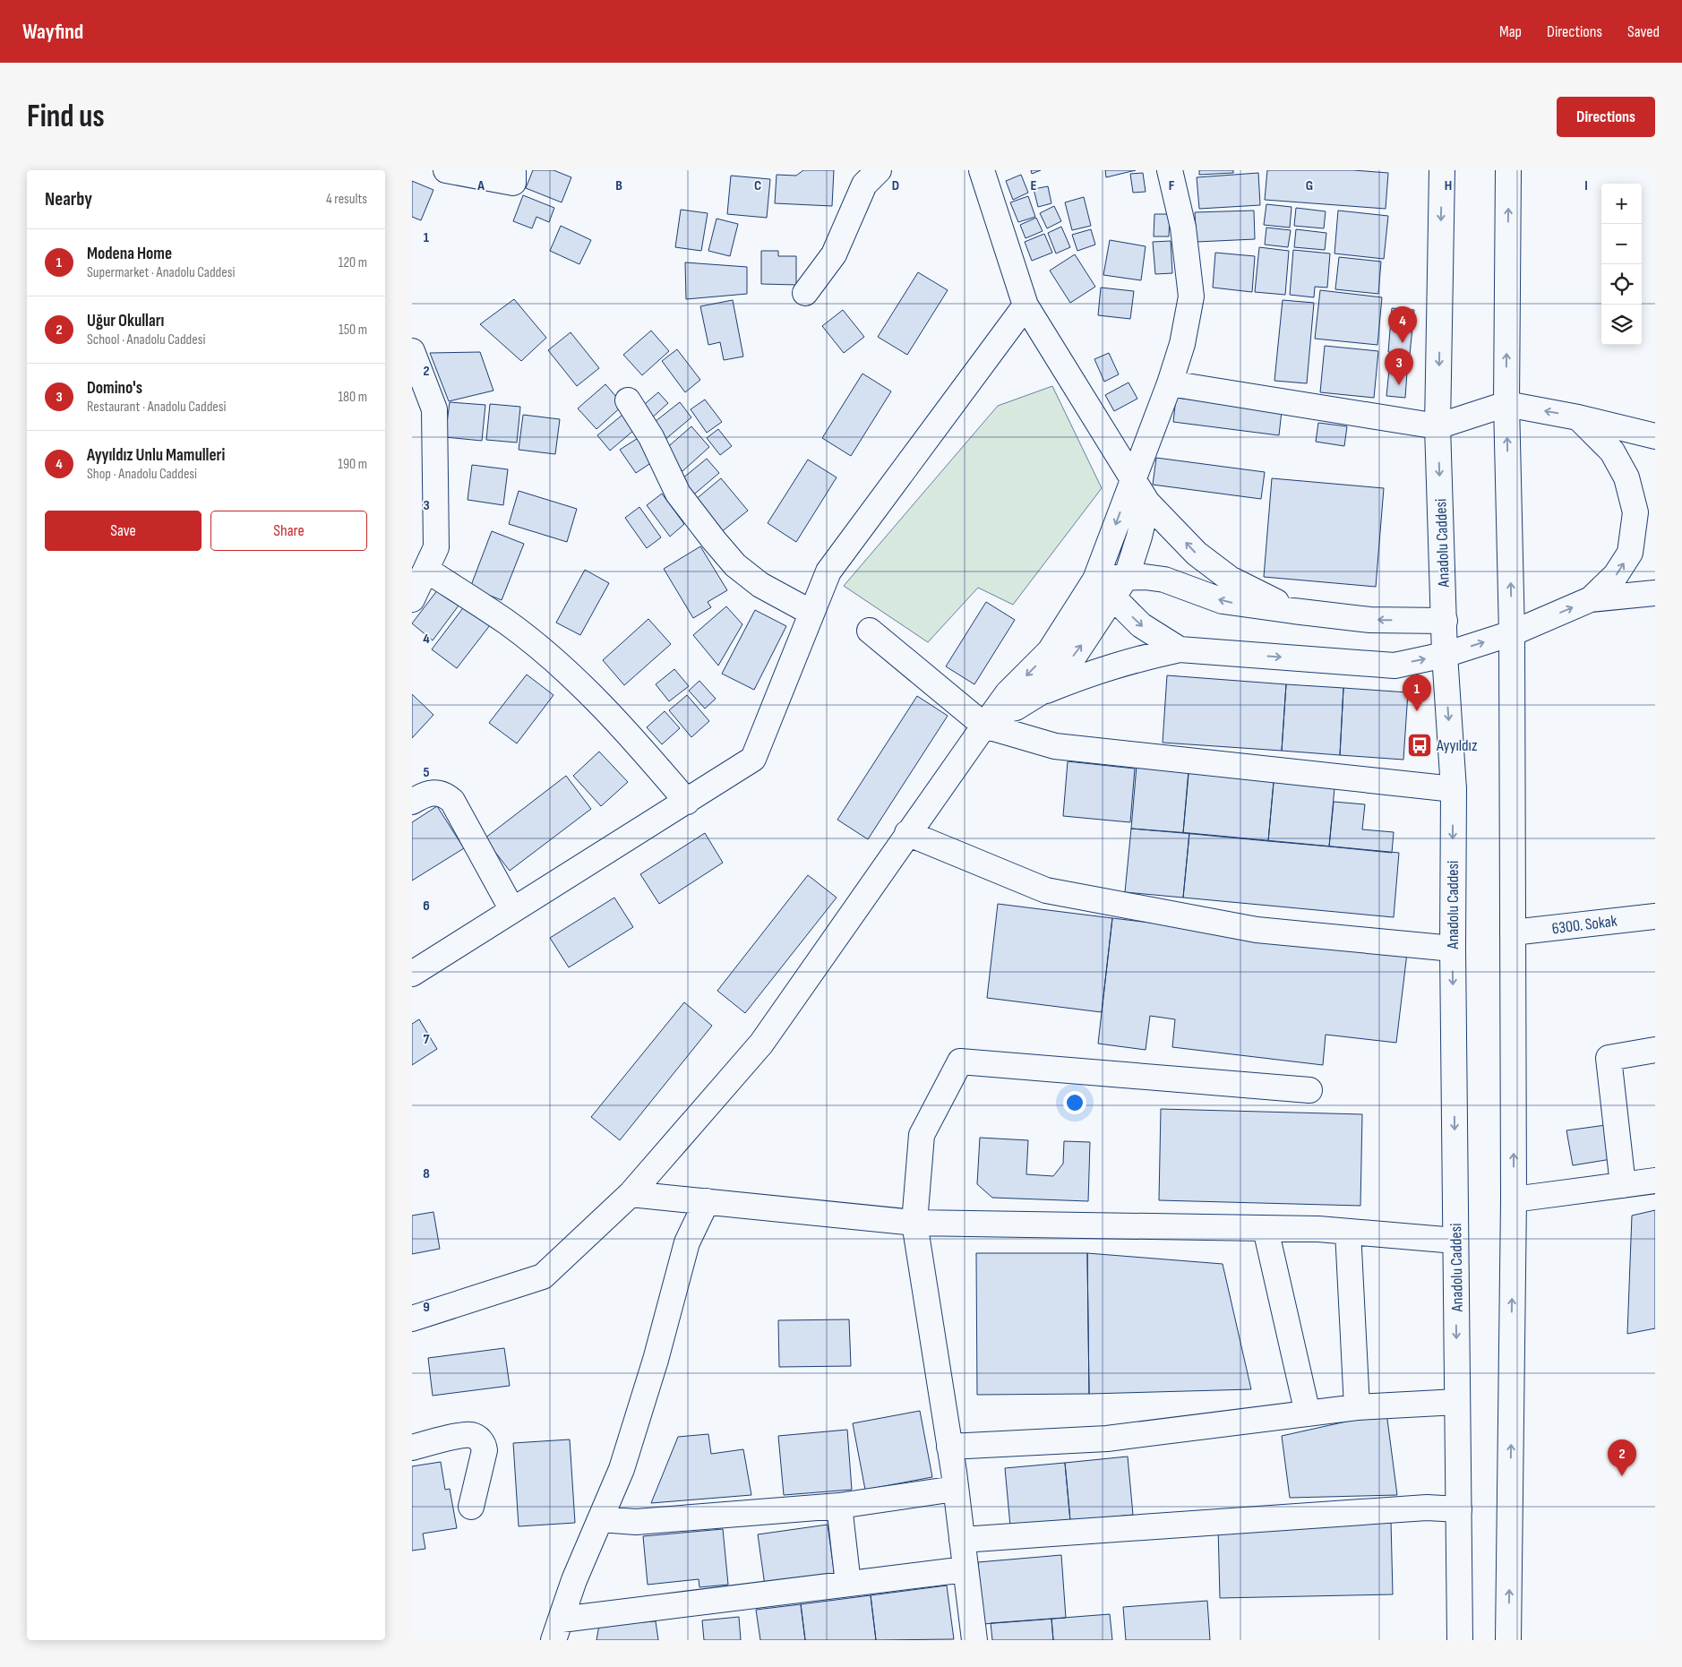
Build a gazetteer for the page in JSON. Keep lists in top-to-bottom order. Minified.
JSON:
{"streets":{"main road":["Anadolu Caddesi","6300. Sokak"]},"places":{"bus stop":["Ayyıldız"]},"page":{"header":"Wayfind","nav":["Map","Directions","Saved"],"buttons":["Directions",["Save","Share"]],"title":"Find us","heading":["Nearby","4 results"],"map_buttons":["+","−"],"list":[{"mark":"1","name":"Modena Home","note":"Supermarket · Anadolu Caddesi","value":"120 m"},{"mark":"2","name":"Uğur Okulları","note":"School · Anadolu Caddesi","value":"150 m"},{"mark":"3","name":"Domino's","note":"Restaurant · Anadolu Caddesi","value":"180 m"},{"mark":"4","name":"Ayyıldız Unlu Mamulleri","note":"Shop · Anadolu Caddesi","value":"190 m"}],"pins":["4","3","1","2"]},"grid":{"columns":["A","B","C","D","E","F","G","H","I"],"rows":["1","2","3","4","5","6","7","8","9"]}}
